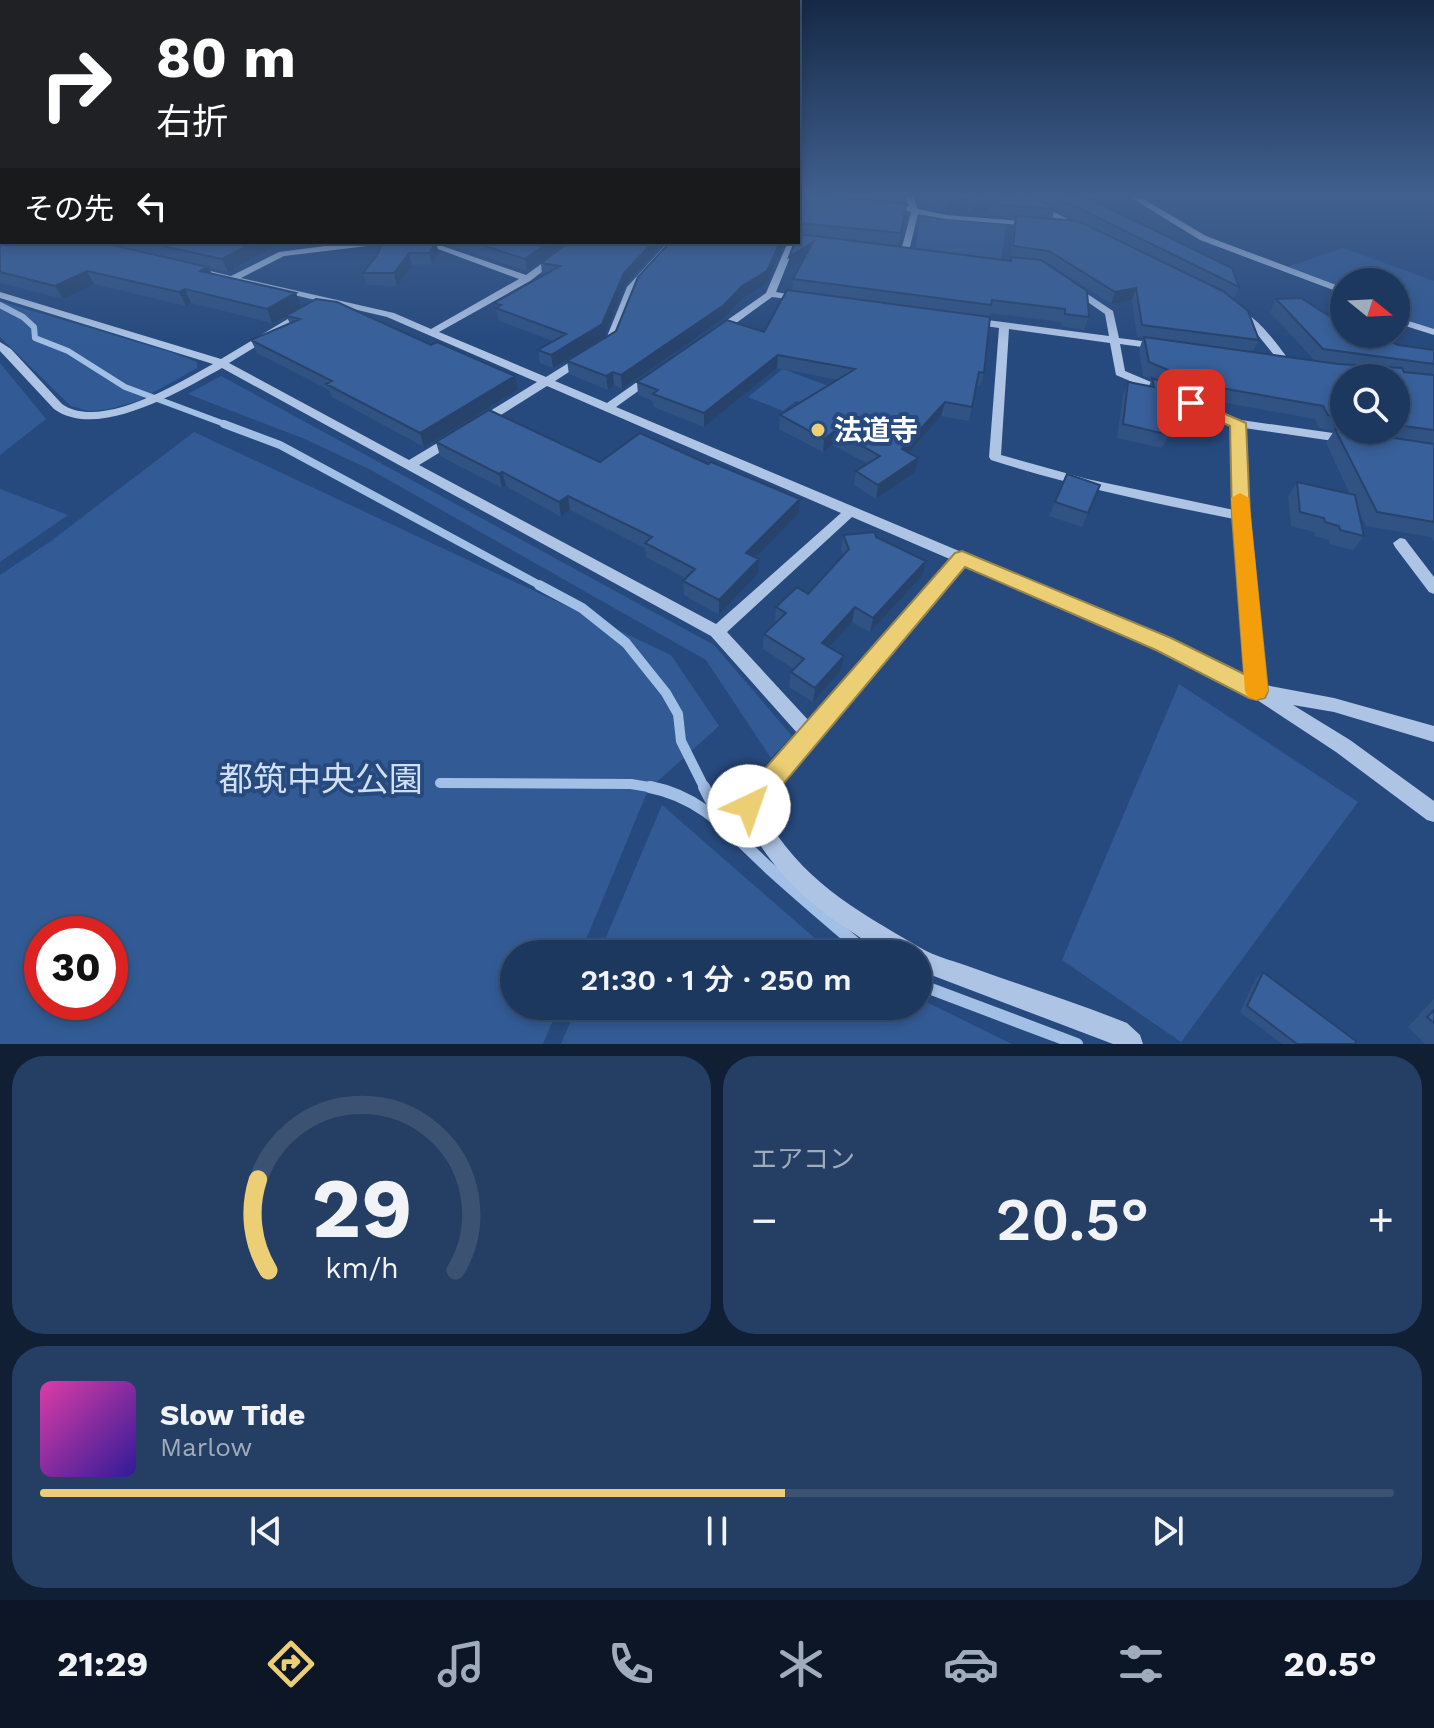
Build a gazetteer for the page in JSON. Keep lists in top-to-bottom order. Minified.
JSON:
{"parks":["都筑中央公園"],"places":["法道寺"],"north":"right","page":{"turn":["80 m","右折"],"then":"その先","limit":"30","trip":"21:30 · 1 分 · 250 m","tile":"エアコン","heat":["−","20.5°","+"],"song":["Slow Tide","Marlow"],"tabs":["21:29","20.5°"],"gauge":["29","km/h"]}}
